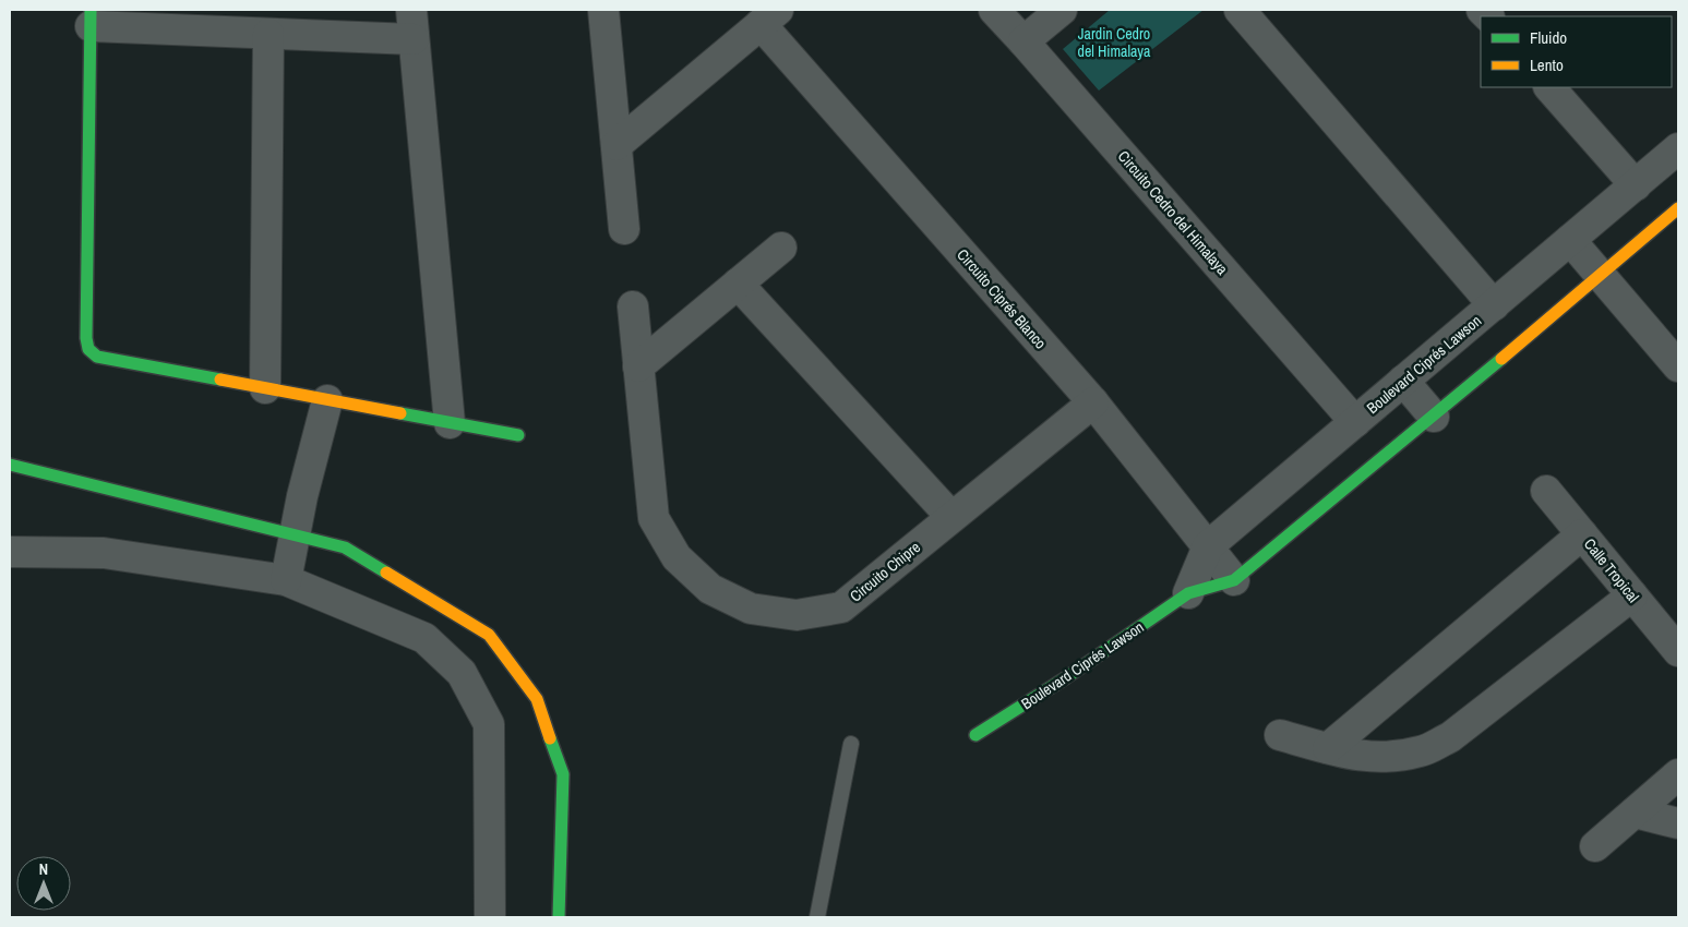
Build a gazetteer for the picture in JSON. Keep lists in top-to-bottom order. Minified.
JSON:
{"streets":{"street":["Circuito Cedro del Himalaya","Circuito Ciprés Blanco","Boulevard Ciprés Lawson","Calle Tropical","Circuito Chipre"]},"crossings":[["Circuito Cedro del Himalaya","Boulevard Ciprés Lawson"],["Circuito Ciprés Blanco","Boulevard Ciprés Lawson"],["Circuito Ciprés Blanco","Circuito Chipre"]],"parks":["Jardin Cedro del Himalaya"],"legend":["Fluido","Lento"],"north":"top"}
